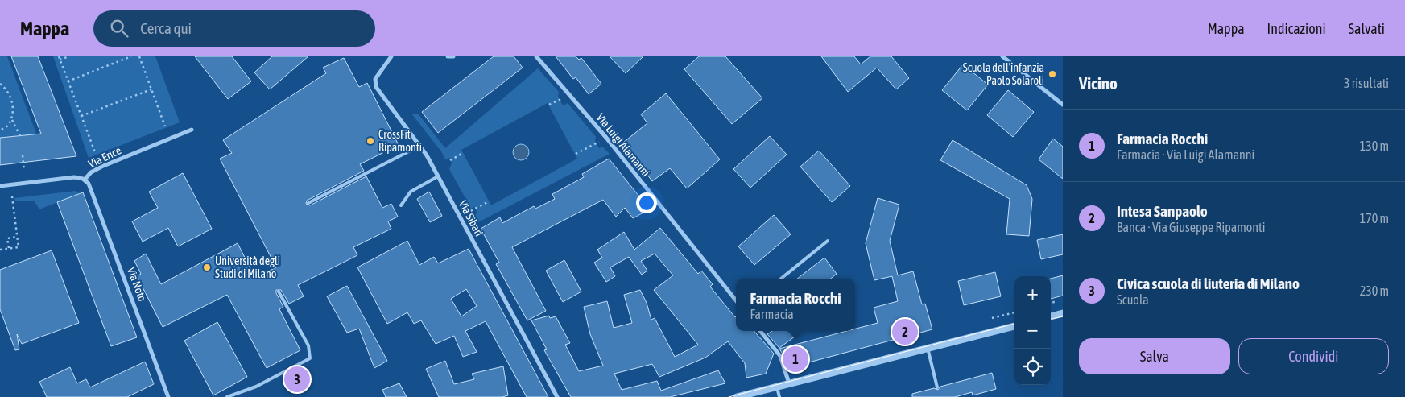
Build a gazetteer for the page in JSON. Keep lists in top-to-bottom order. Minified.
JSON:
{"streets":{"street":["Via Luigi Alamanni","Via Erice","Via Sibari","Via Noto"]},"crossings":[["Via Erice","Via Noto"]],"places":["Scuola dell'infanzia Paolo Solaroli","CrossFit Ripamonti","Università degli Studi di Milano"],"page":{"header":"Mappa","search":"Cerca qui","nav":["Mappa","Indicazioni","Salvati"],"heading":["Vicino","3 risultati"],"list":[{"mark":"1","name":"Farmacia Rocchi","note":"Farmacia · Via Luigi Alamanni","value":"130 m"},{"mark":"2","name":"Intesa Sanpaolo","note":"Banca · Via Giuseppe Ripamonti","value":"170 m"},{"mark":"3","name":"Civica scuola di liuteria di Milano","note":"Scuola","value":"230 m"}],"map_buttons":["+","−"],"popup":["Farmacia Rocchi","Farmacia"],"pins":["2","1","3"],"buttons":["Salva","Condividi"]}}
